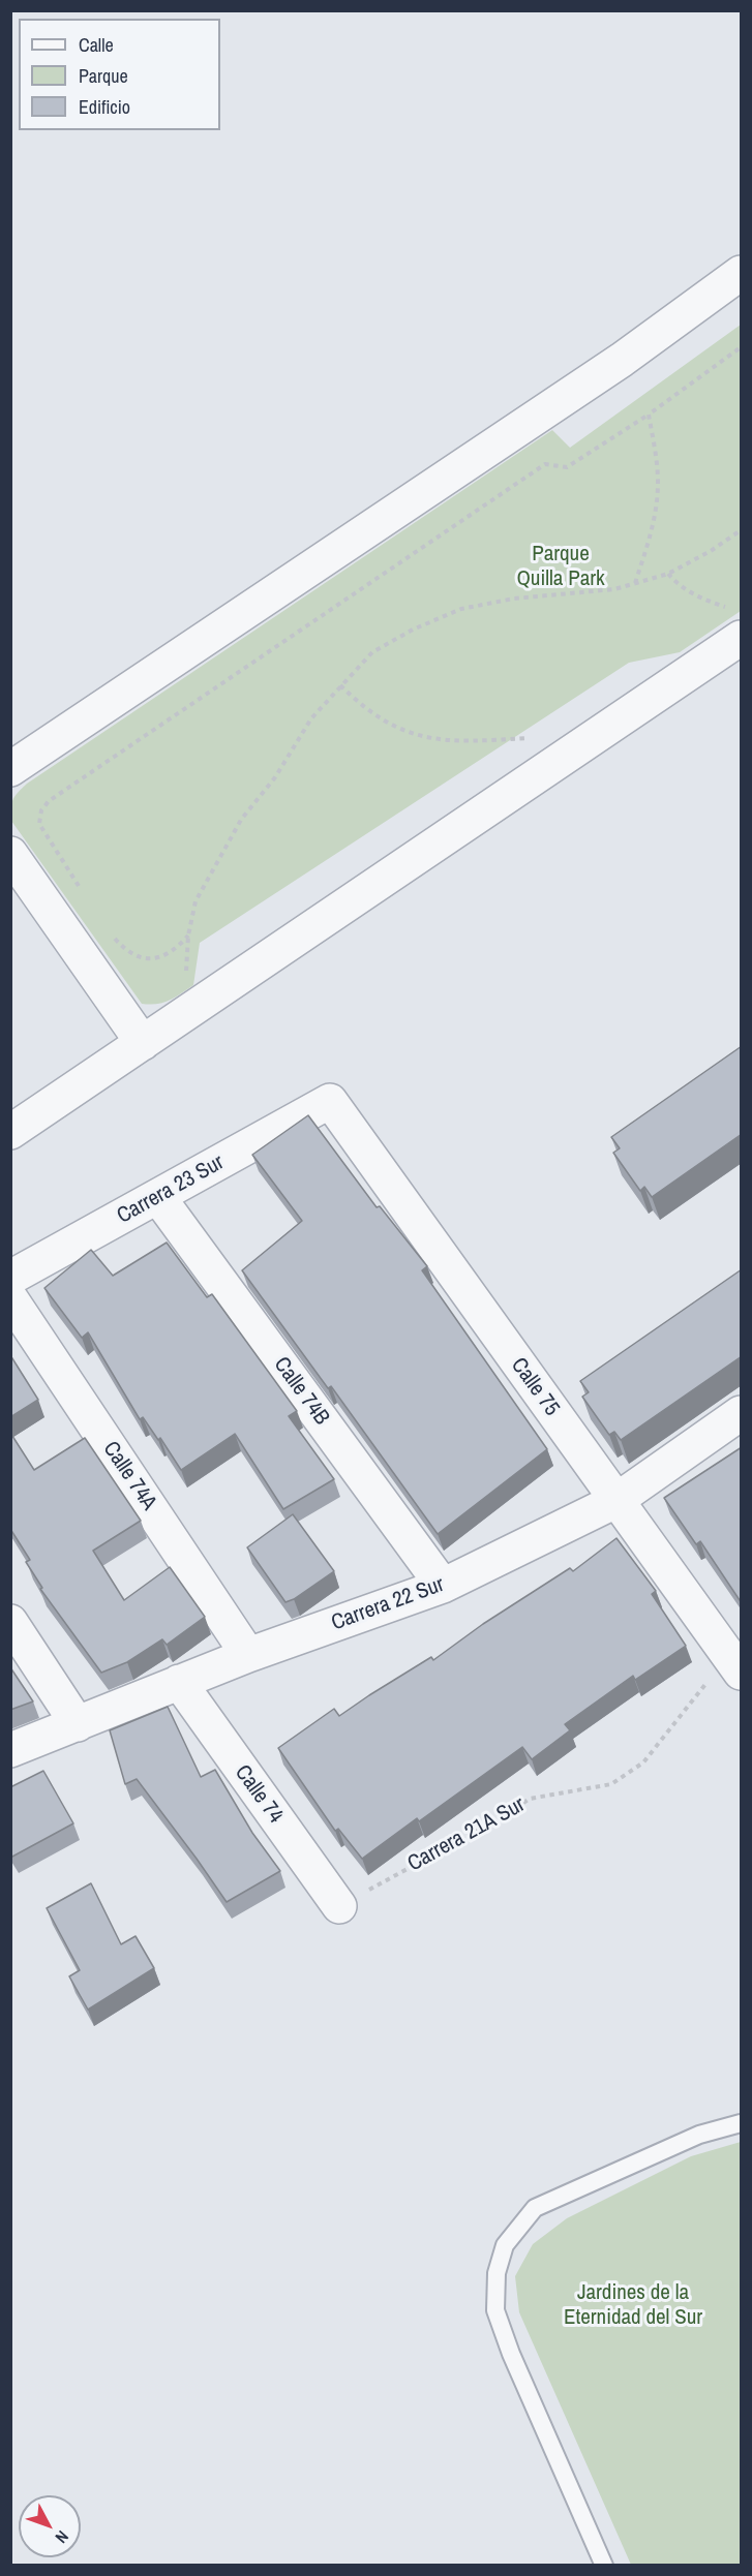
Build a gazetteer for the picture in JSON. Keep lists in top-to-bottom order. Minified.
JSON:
{"streets":{"street":["Carrera 23 Sur","Calle 75","Calle 74B","Calle 74A","Carrera 22 Sur","Calle 74"],"path":["Carrera 21A Sur"]},"crossings":[["Carrera 23 Sur","Calle 75"],["Carrera 23 Sur","Calle 74B"],["Calle 75","Carrera 22 Sur"],["Calle 75","Carrera 21A Sur"],["Calle 74B","Carrera 22 Sur"],["Calle 74A","Carrera 22 Sur"],["Carrera 22 Sur","Calle 74"],["Calle 74","Carrera 21A Sur"]],"parks":["Parque Quilla Park","Jardines de la Eternidad del Sur"],"legend":["Calle","Parque","Edificio"],"north":"bottom right"}
